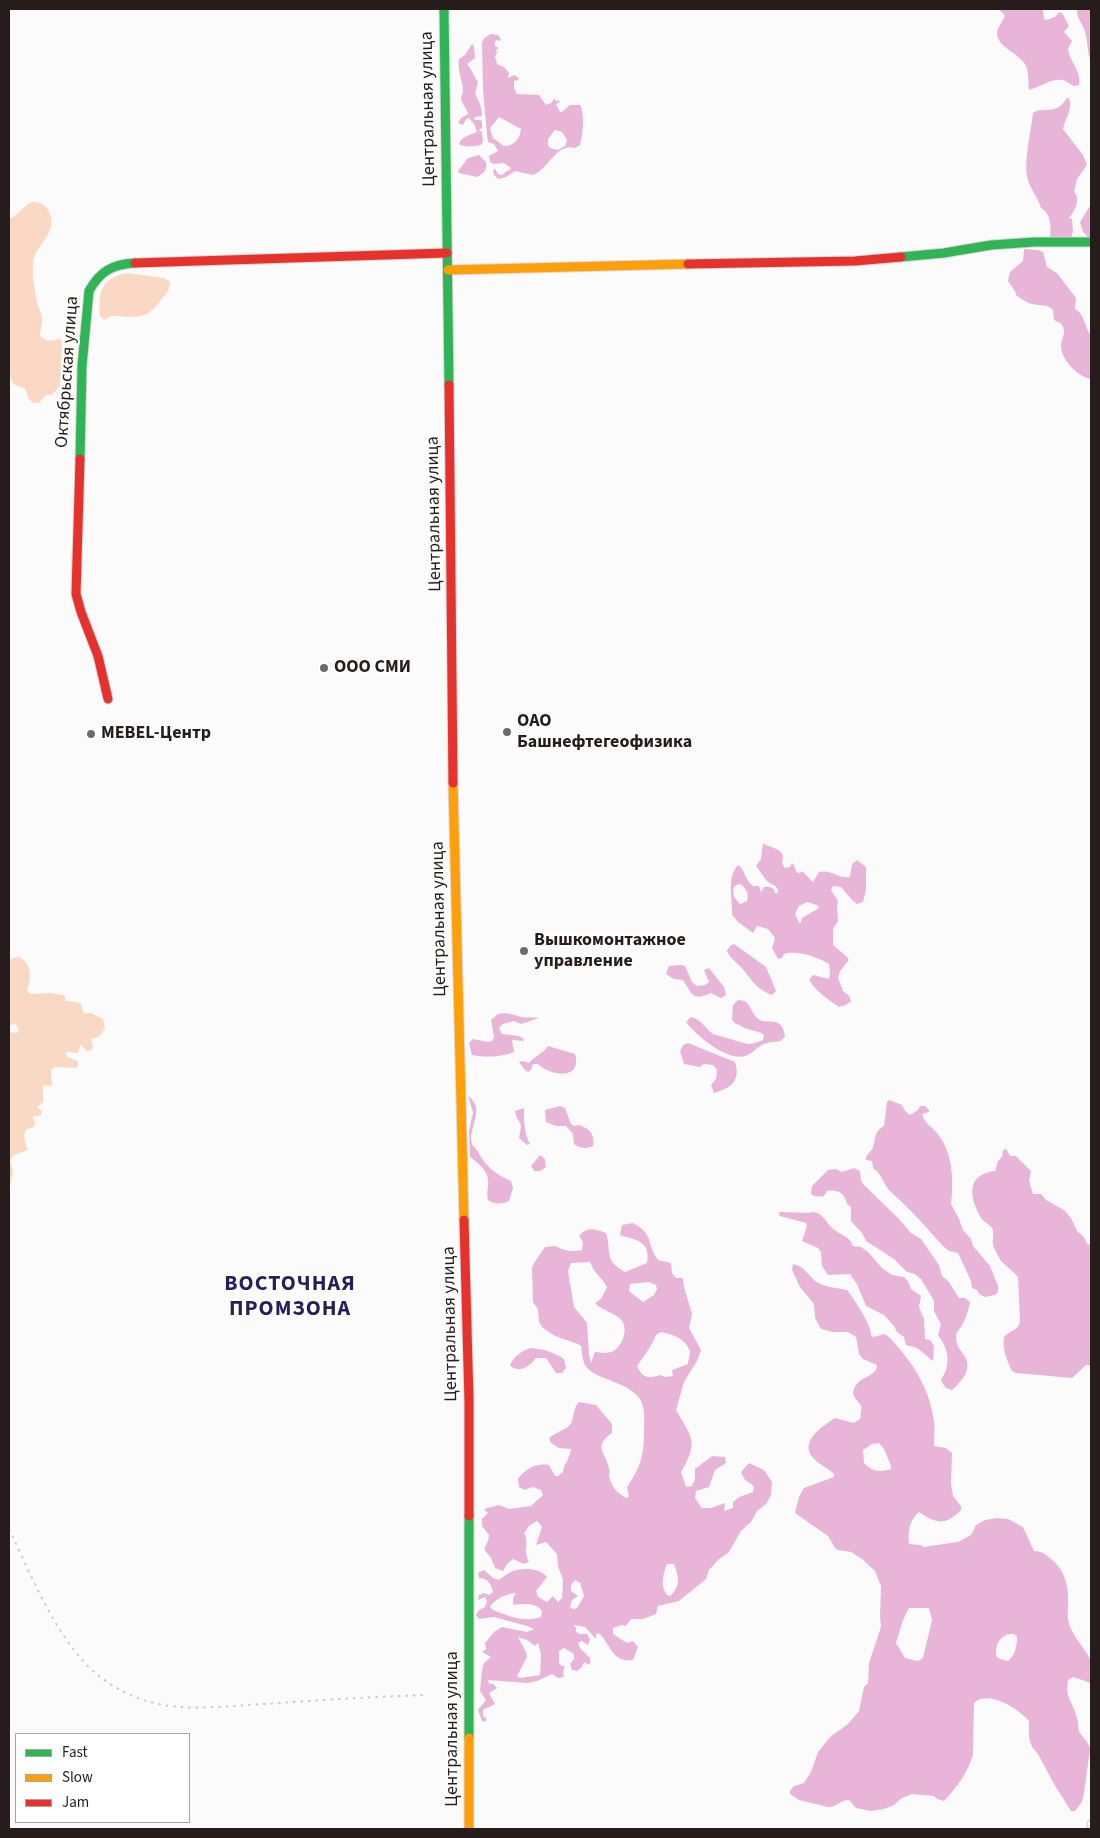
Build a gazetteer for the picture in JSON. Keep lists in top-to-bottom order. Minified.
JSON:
{"streets":{"street":["Центральная улица","Октябрьская улица"]},"crossings":[["Центральная улица","Октябрьская улица"]],"districts":["ВОСТОЧНАЯ ПРОМЗОНА"],"places":["ООО СМИ","ОАО Башнефтегеофизика","MEBEL-Центр","Вышкомонтажное управление"],"legend":["Fast","Slow","Jam"]}
